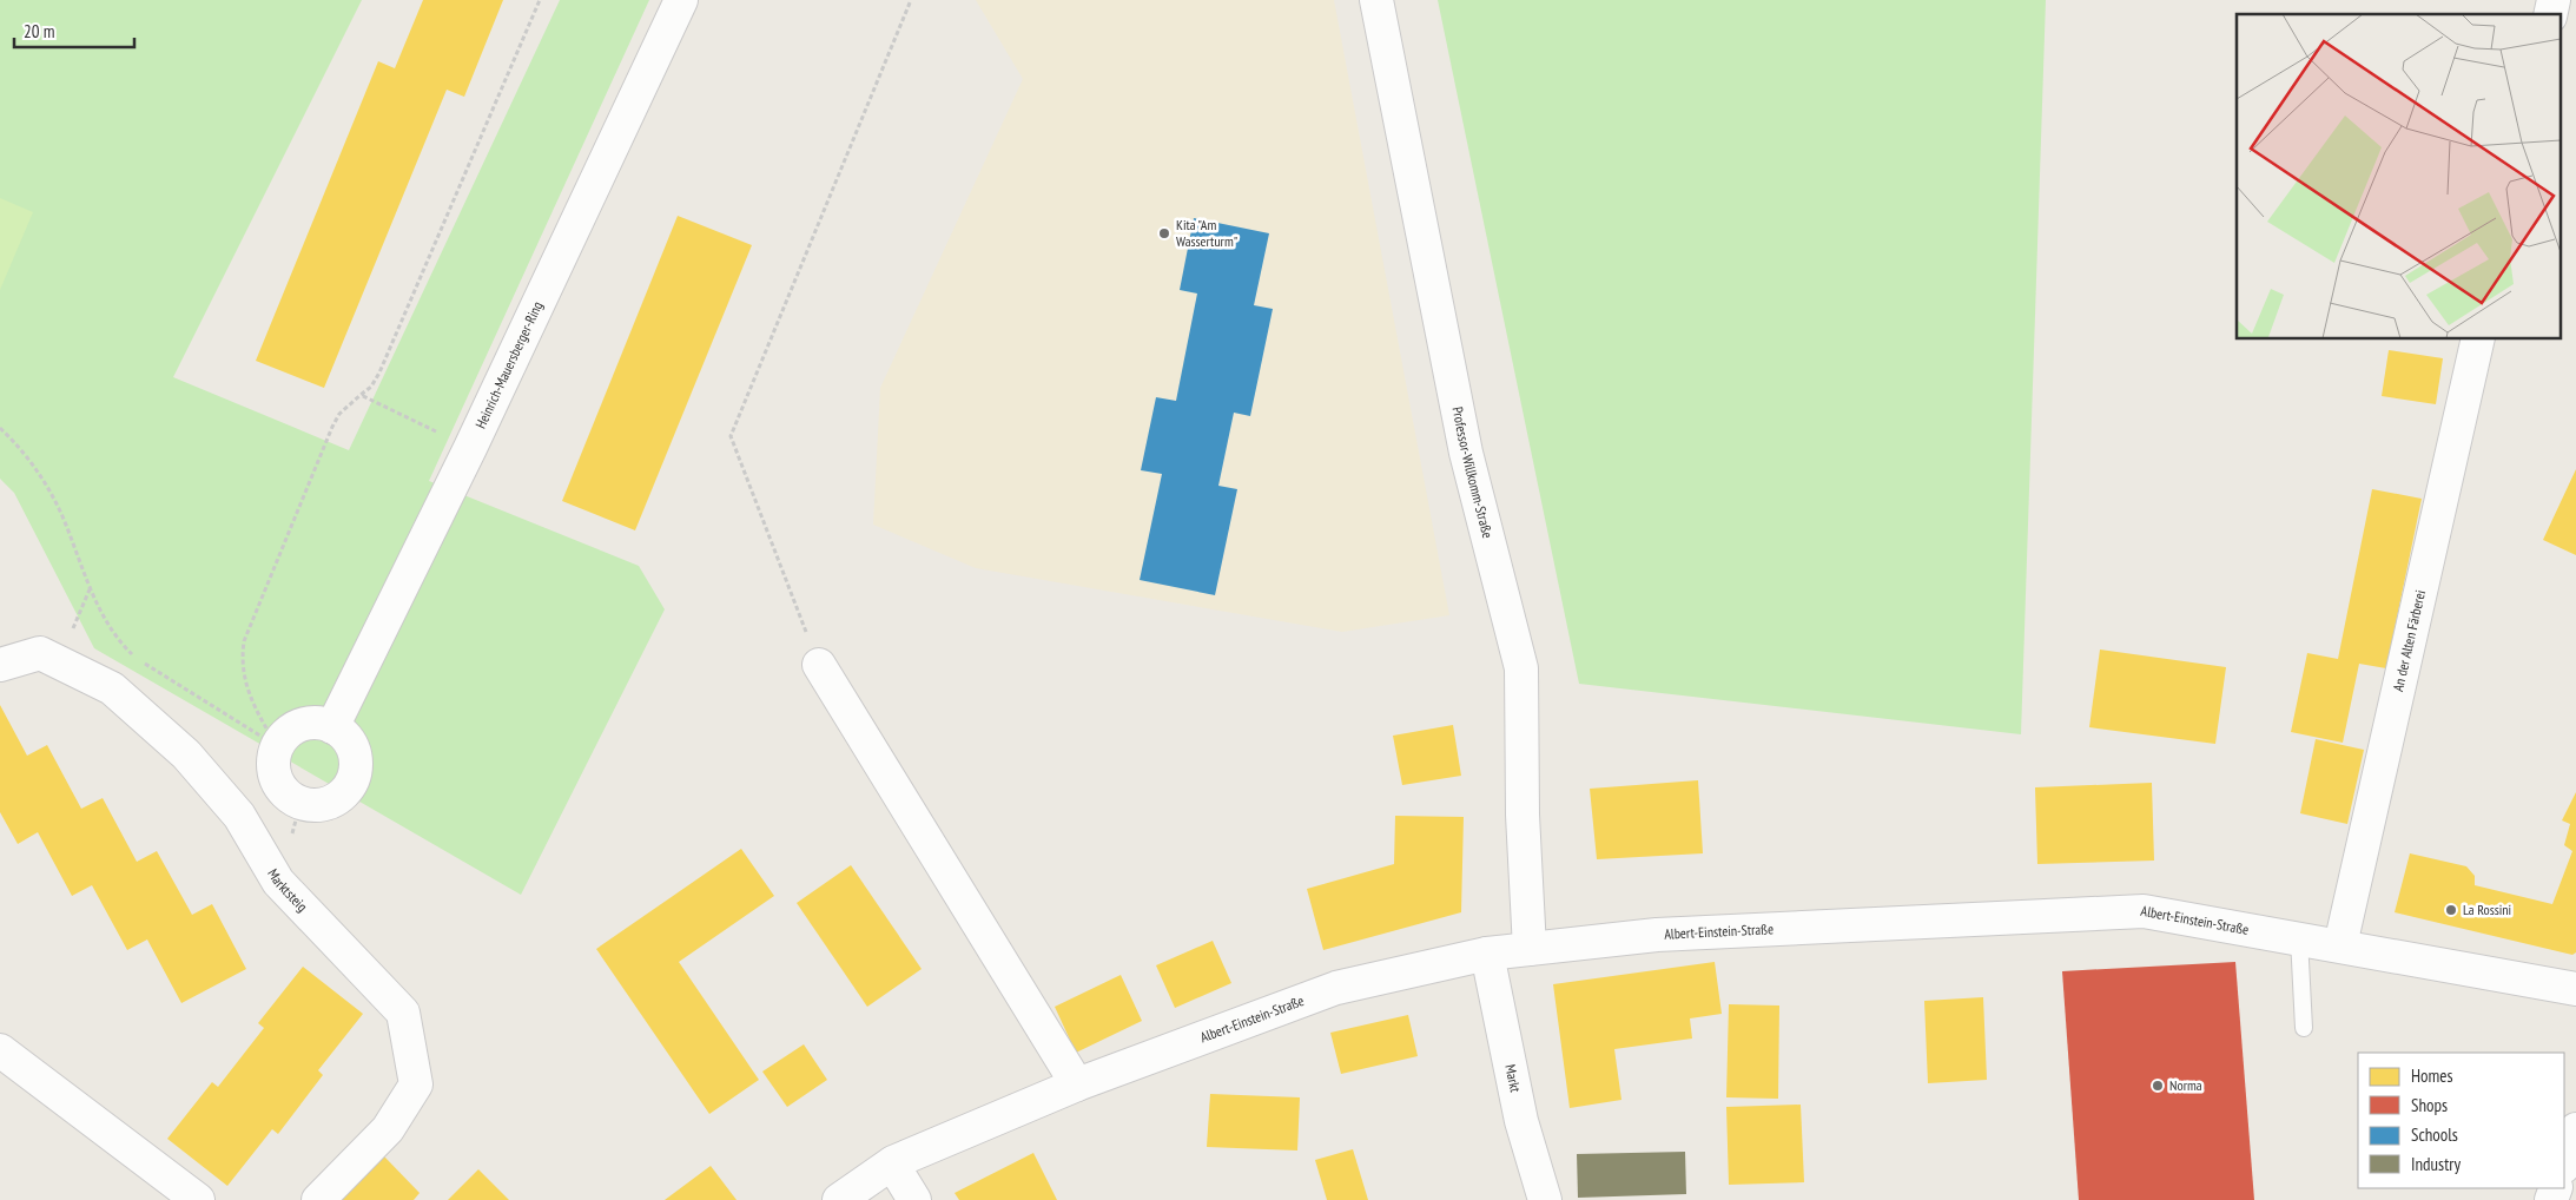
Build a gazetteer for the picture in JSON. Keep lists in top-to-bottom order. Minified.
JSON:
{"streets":{"street":["Heinrich-Mauersberger-Ring","Professor-Willkomm-Straße","An der Alten Färberei","Marktsteig","Albert-Einstein-Straße","Markt"]},"crossings":[["Professor-Willkomm-Straße","Albert-Einstein-Straße"],["An der Alten Färberei","Albert-Einstein-Straße"],["Albert-Einstein-Straße","Markt"]],"places":["Kita \"Am Wasserturm\"","La Rossini","Norma"],"legend":["Homes","Shops","Schools","Industry"],"scale_bar":"20 m"}
